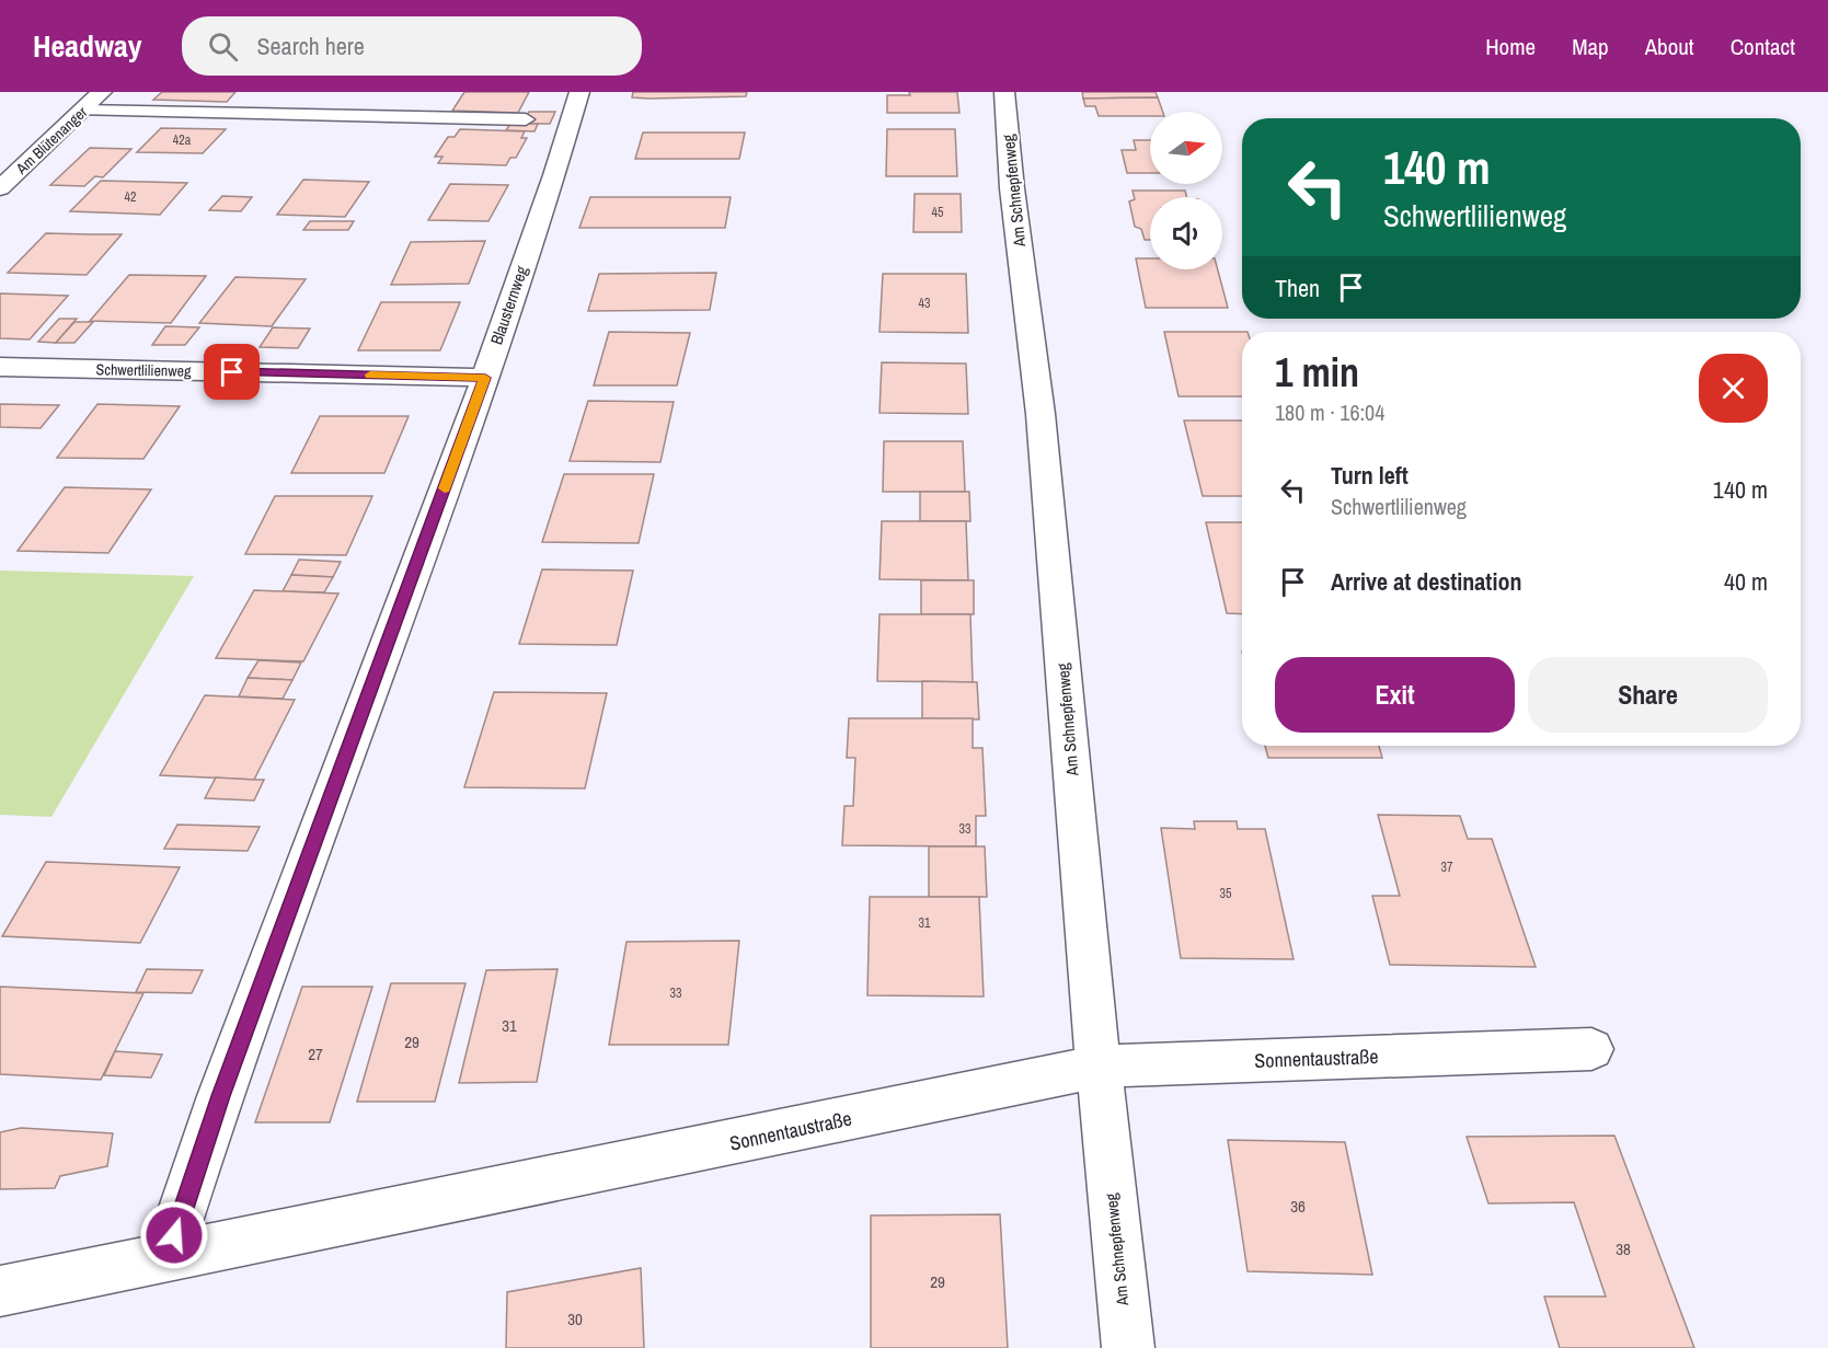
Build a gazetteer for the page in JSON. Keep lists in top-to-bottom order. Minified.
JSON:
{"streets":{"street":["Am Blütenanger","Am Schnepfenweg","Blausternweg","Schwertlilienweg","Sonnentaustraße"]},"crossings":[["Am Schnepfenweg","Sonnentaustraße"],["Blausternweg","Schwertlilienweg"],["Blausternweg","Sonnentaustraße"]],"house_numbers":["42a","42","45","43","33","37","35","31","33","31","29","27","36","38","29","30"],"north":"right","page":{"header":"Headway","search":"Search here","nav":["Home","Map","About","Contact"],"turn":["140 m","Schwertlilienweg"],"then":"Then","heading":["1 min","180 m · 16:04"],"list":[{"name":"Turn left","note":"Schwertlilienweg","value":"140 m"},{"name":"Arrive at destination","value":"40 m"}],"buttons":["Exit","Share"]}}
